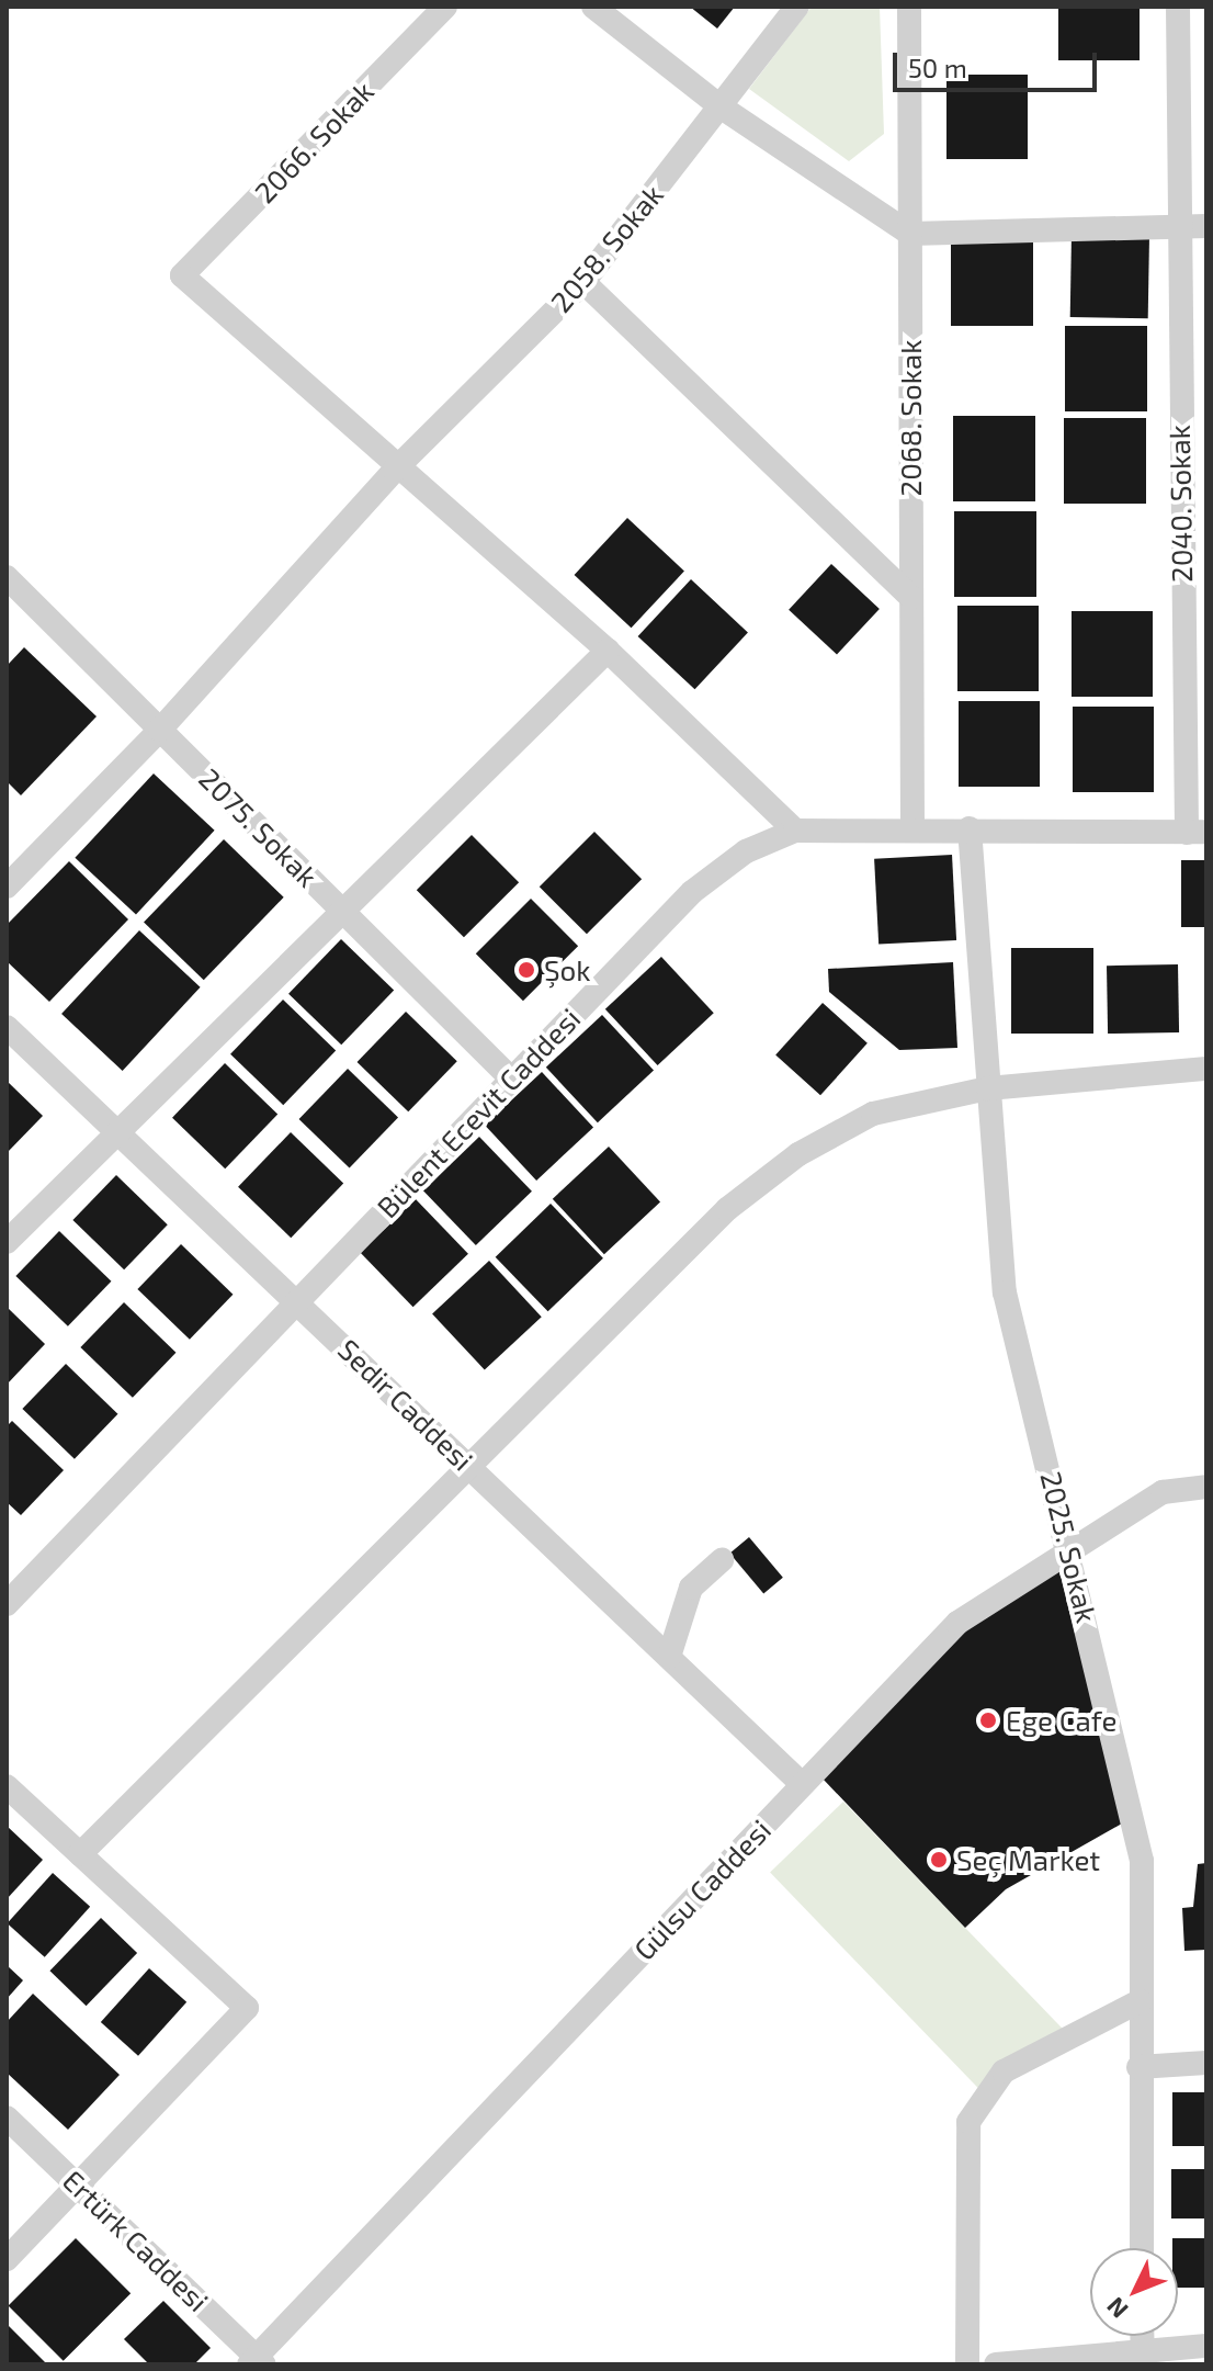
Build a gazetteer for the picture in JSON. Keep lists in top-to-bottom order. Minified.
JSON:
{"streets":{"street":["2066. Sokak","2058. Sokak","2068. Sokak","2040. Sokak","2075. Sokak","Bülent Ecevit Caddesi","Sedir Caddesi","2025. Sokak","Gülsu Caddesi","Ertürk Caddesi"]},"crossings":[["2066. Sokak","2058. Sokak"],["2058. Sokak","2075. Sokak"],["2068. Sokak","Bülent Ecevit Caddesi"],["2040. Sokak","Bülent Ecevit Caddesi"],["2075. Sokak","Bülent Ecevit Caddesi"],["Bülent Ecevit Caddesi","Sedir Caddesi"],["Bülent Ecevit Caddesi","2025. Sokak"],["Sedir Caddesi","Gülsu Caddesi"],["2025. Sokak","Gülsu Caddesi"],["Gülsu Caddesi","Ertürk Caddesi"]],"places":["Şok","Ege Cafe","Seç Market"],"scale_bar":"50 m","north":"bottom left"}
